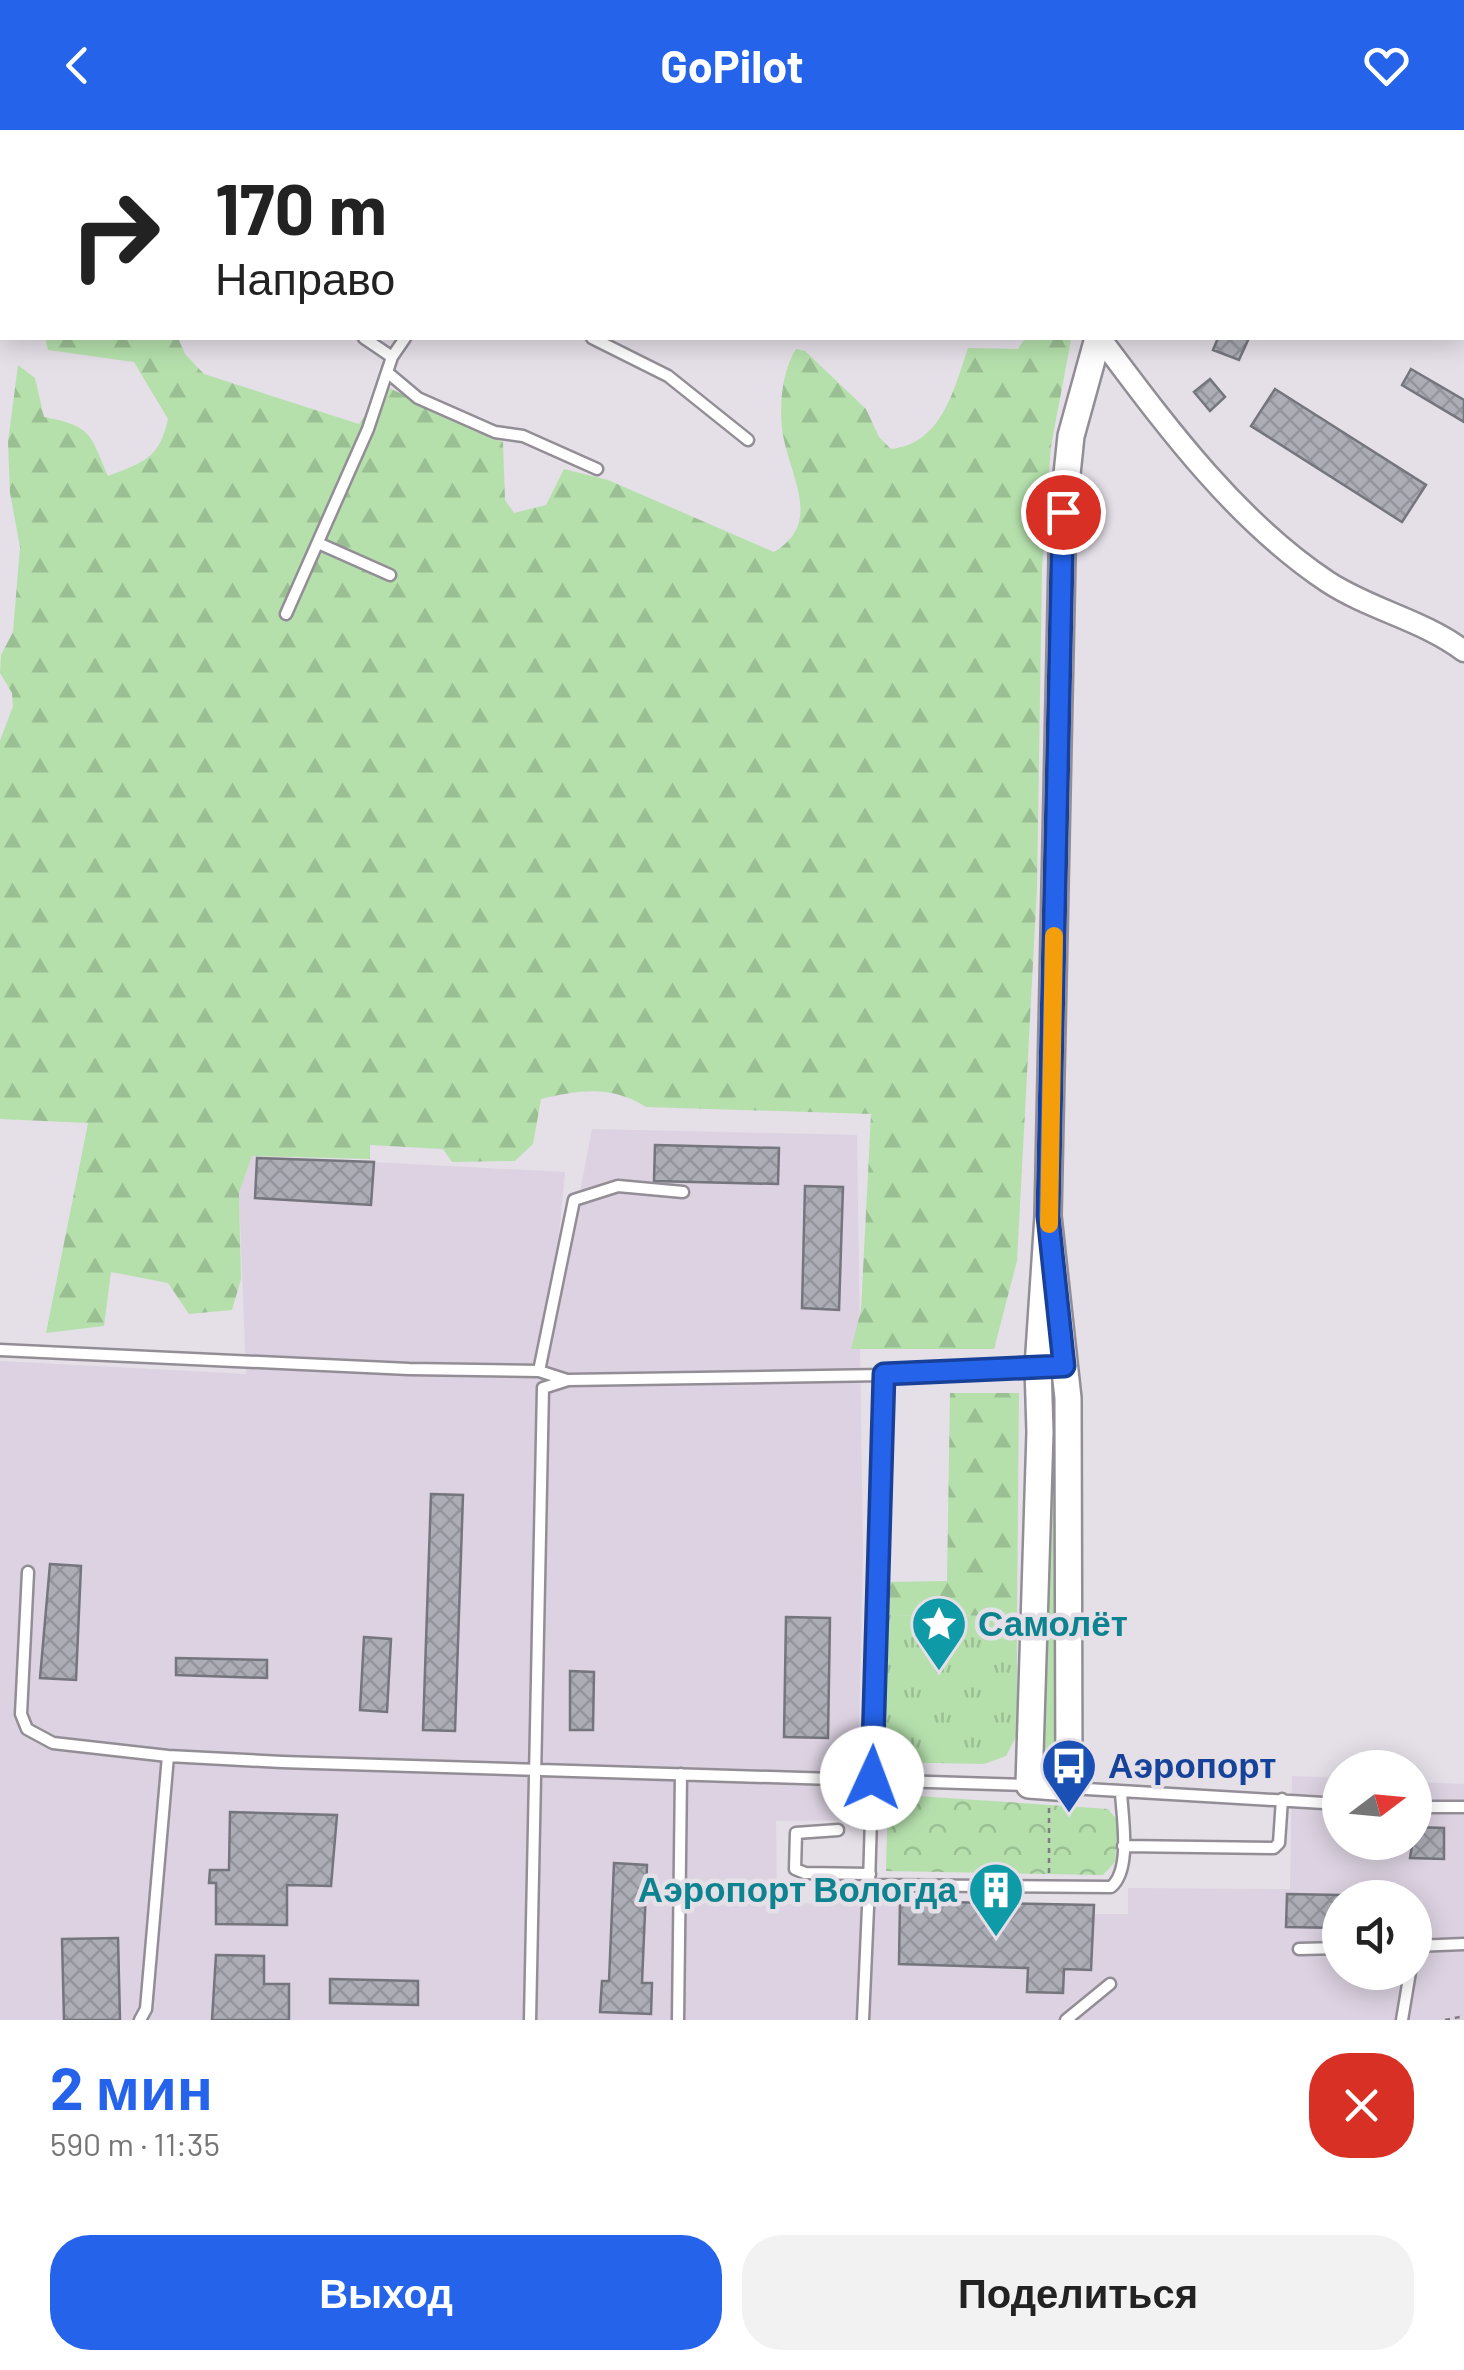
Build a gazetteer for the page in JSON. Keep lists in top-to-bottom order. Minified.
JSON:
{"places":{"place":["Самолёт"],"bus stop":["Аэропорт"],"building":["Аэропорт Вологда"]},"north":"right","page":{"header":"GoPilot","turn":["170 m","Направо"],"heading":["2 мин","590 m · 11:35"],"buttons":["Выход","Поделиться"]}}
